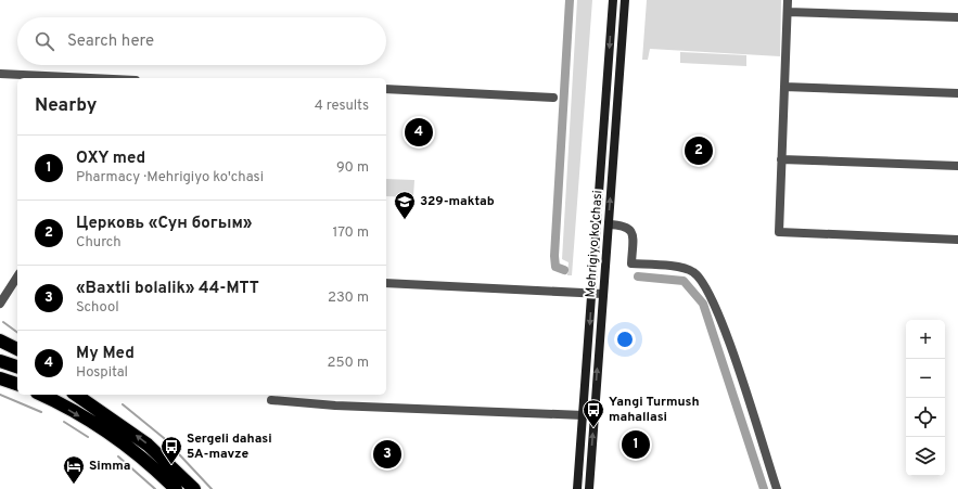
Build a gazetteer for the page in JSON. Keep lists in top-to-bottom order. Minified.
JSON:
{"streets":{"main road":["Mehrigiyo ko'chasi"]},"places":{"school or university":["329-maktab"],"bus stop":["Yangi Turmush mahallasi","Sergeli dahasi 5A-mavze"],"hotel":["Simma"]},"page":{"search":"Search here","heading":["Nearby","4 results"],"pins":["4","2","1","3"],"list":[{"mark":"1","name":"OXY med","note":"Pharmacy · Mehrigiyo ko'chasi","value":"90 m"},{"mark":"2","name":"Церковь «Сун богым»","note":"Church","value":"170 m"},{"mark":"3","name":"«Baxtli bolalik» 44-MTT","note":"School","value":"230 m"},{"mark":"4","name":"My Med","note":"Hospital","value":"250 m"}],"map_buttons":["+","−"]}}
